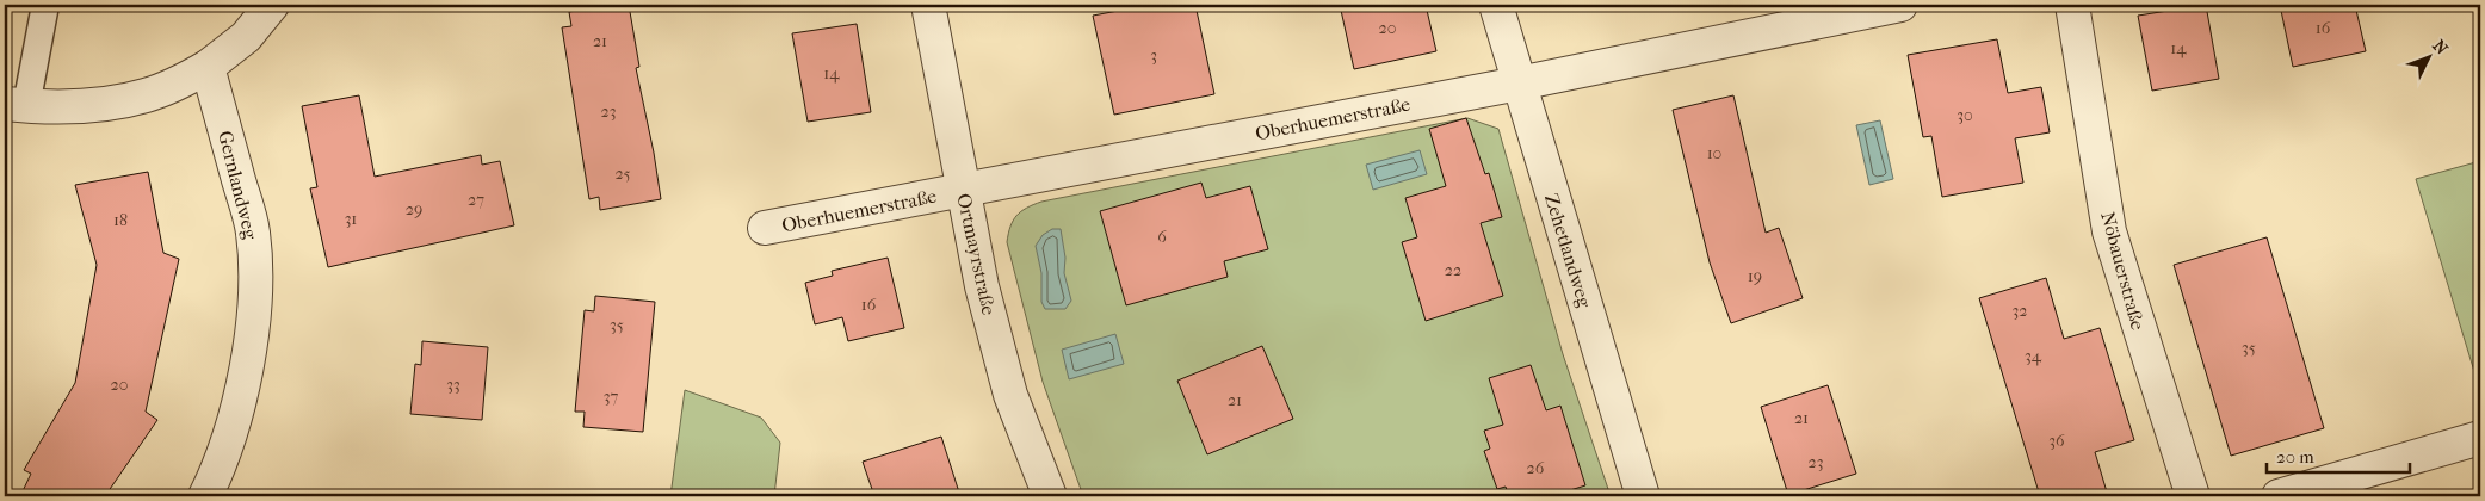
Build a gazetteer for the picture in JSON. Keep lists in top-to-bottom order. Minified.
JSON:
{"streets":{"street":["Oberhuemerstraße","Gernlandweg","Zehetlandweg","Ortmayrstraße","Nöbauerstraße"]},"crossings":[["Oberhuemerstraße","Zehetlandweg"],["Oberhuemerstraße","Ortmayrstraße"]],"house_numbers":["20","16","21","14","3","14","23","30","10","25","27","29","31","18","6","22","19","16","32","35","35","34","20","33","37","21","21","36","23","26"],"scale_bar":"20 m","north":"top right"}
